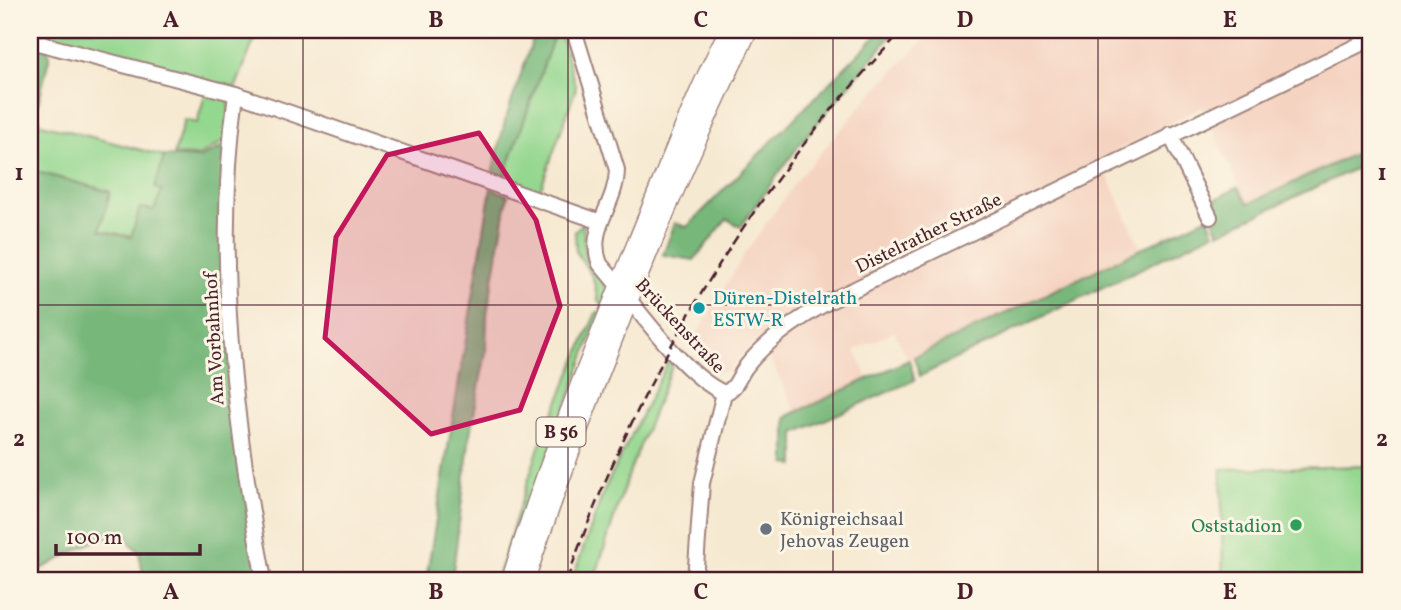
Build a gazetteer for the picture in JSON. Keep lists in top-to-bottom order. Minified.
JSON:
{"streets":{"main road":["B 56"],"street":["Distelrather Straße","Brückenstraße","Am Vorbahnhof"]},"crossings":[["Distelrather Straße","Brückenstraße"],["Brückenstraße","B 56"]],"places":["Düren-Distelrath ESTW-R","Oststadion","Königreichsaal Jehovas Zeugen"],"scale_bar":"100 m","grid":{"columns":["A","B","C","D","E"],"rows":["1","2"]}}
